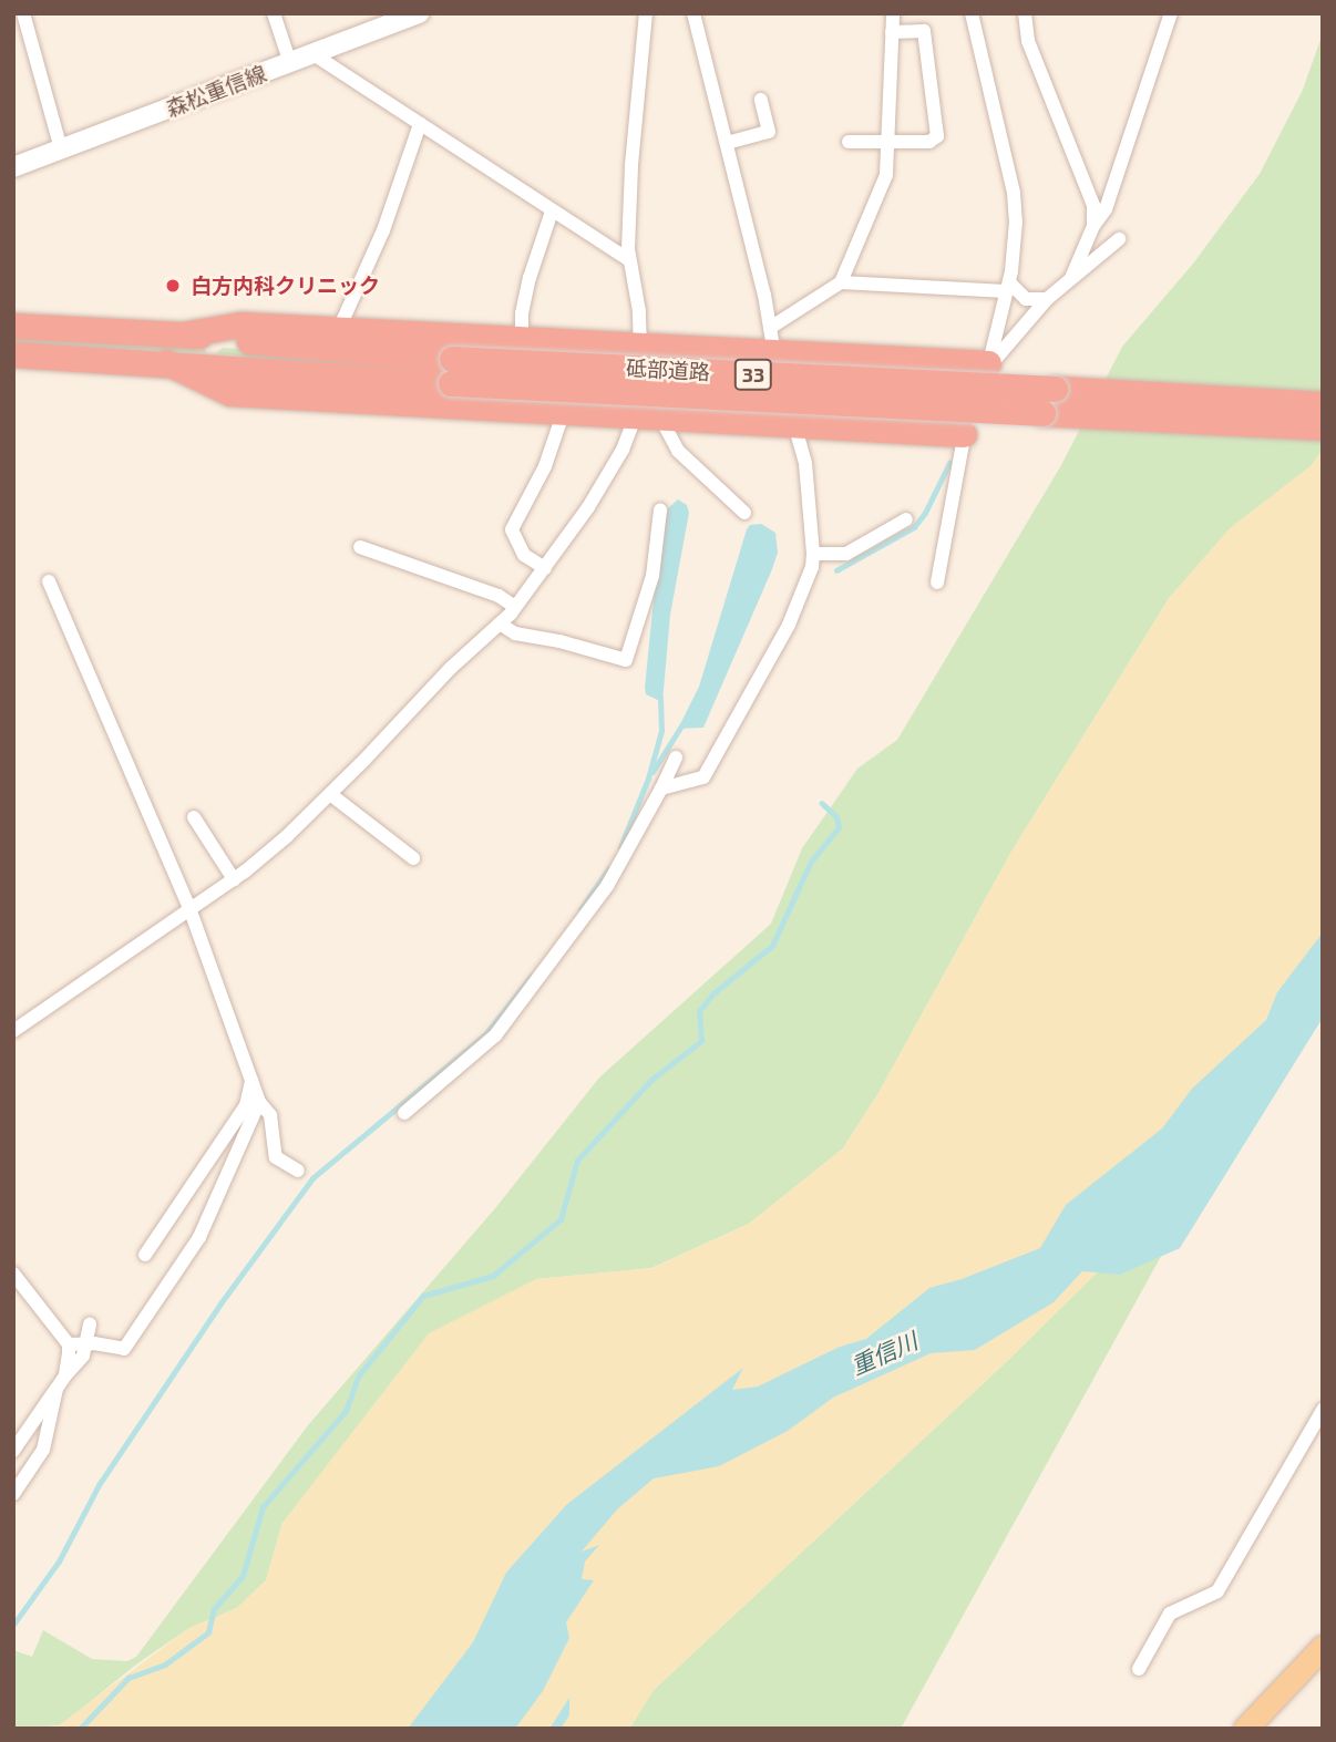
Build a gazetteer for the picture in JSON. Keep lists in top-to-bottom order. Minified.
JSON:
{"streets":{"highway":["砥部道路","33"],"main road":["森松重信線"]},"water":["重信川"],"places":["白方内科クリニック"]}
